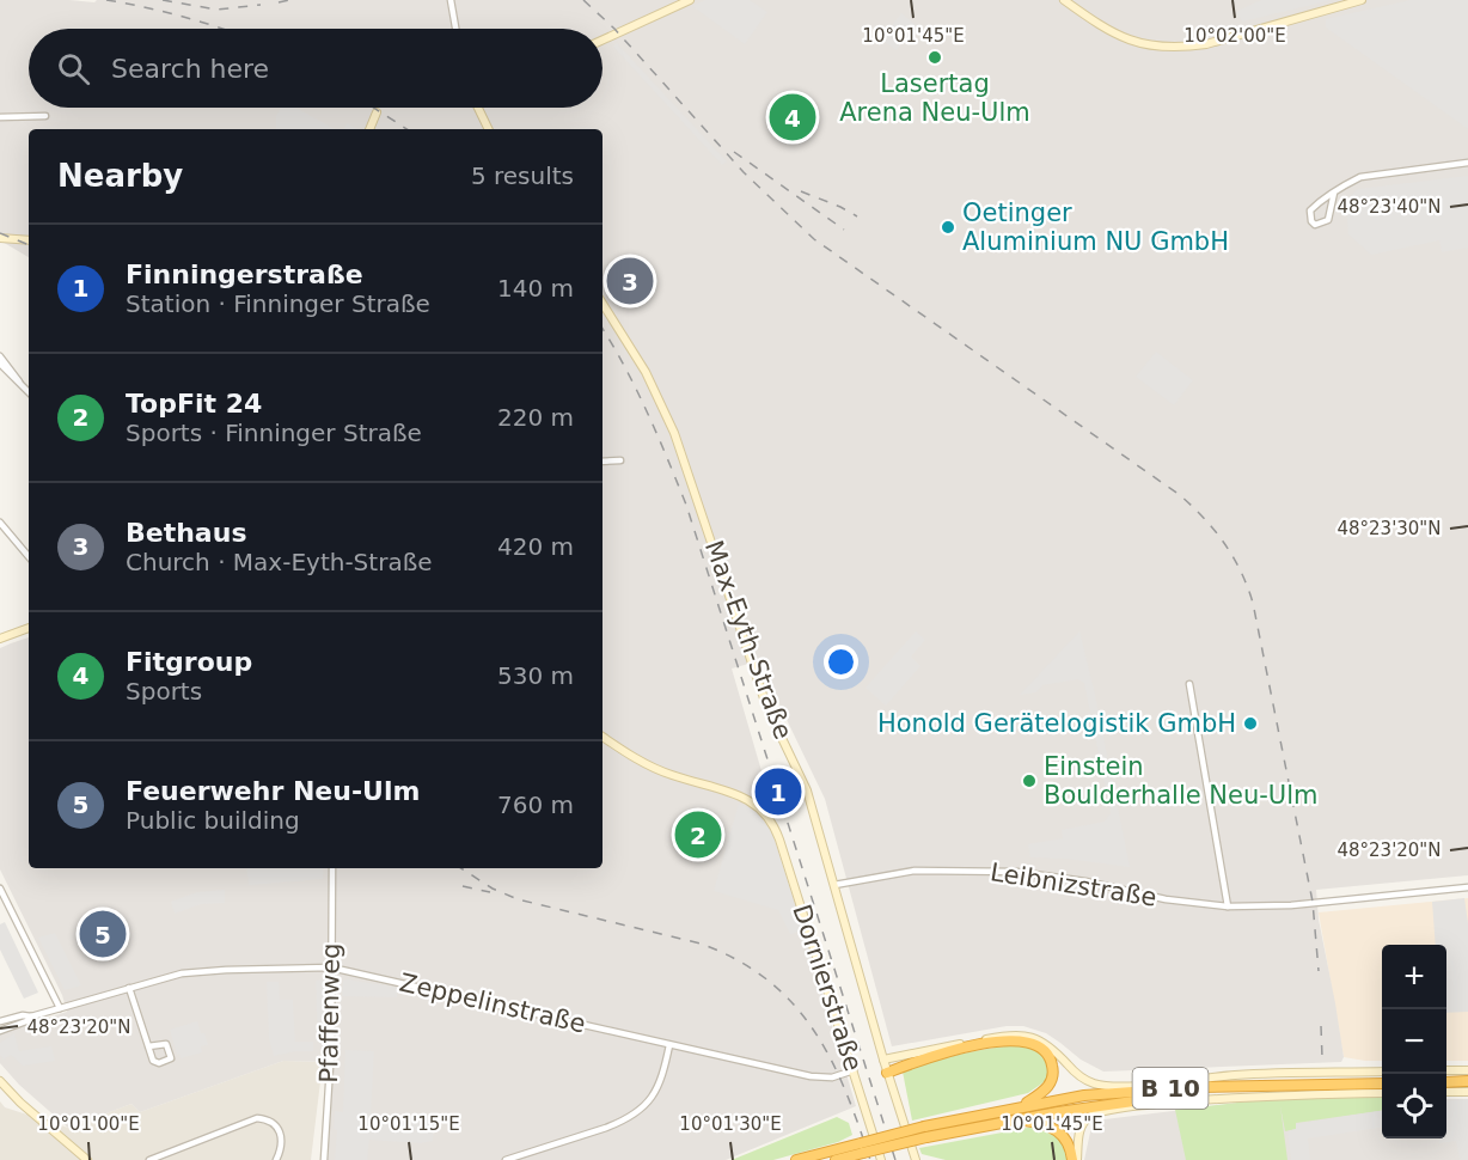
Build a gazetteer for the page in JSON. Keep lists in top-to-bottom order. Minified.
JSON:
{"streets":{"highway":["B 10"],"street":["Max-Eyth-Straße","Leibnizstraße","Dornierstraße","Zeppelinstraße","Pfaffenweg"]},"crossings":[["Max-Eyth-Straße","Leibnizstraße"],["Dornierstraße","Zeppelinstraße"],["Zeppelinstraße","Pfaffenweg"]],"places":["Lasertag Arena Neu-Ulm","Oetinger Aluminium NU GmbH","Honold Gerätelogistik GmbH","Einstein Boulderhalle Neu-Ulm"],"page":{"search":"Search here","pins":["4","3","1","2","5"],"heading":["Nearby","5 results"],"list":[{"mark":"1","name":"Finningerstraße","note":"Station · Finninger Straße","value":"140 m"},{"mark":"2","name":"TopFit 24","note":"Sports · Finninger Straße","value":"220 m"},{"mark":"3","name":"Bethaus","note":"Church · Max-Eyth-Straße","value":"420 m"},{"mark":"4","name":"Fitgroup","note":"Sports","value":"530 m"},{"mark":"5","name":"Feuerwehr Neu-Ulm","note":"Public building","value":"760 m"}],"map_buttons":["+","−"]},"coordinates":["10°01'45\"E","10°02'00\"E","48°23'40\"N","48°23'30\"N","48°23'20\"N","10°01'00\"E","10°01'15\"E","10°01'30\"E"]}
